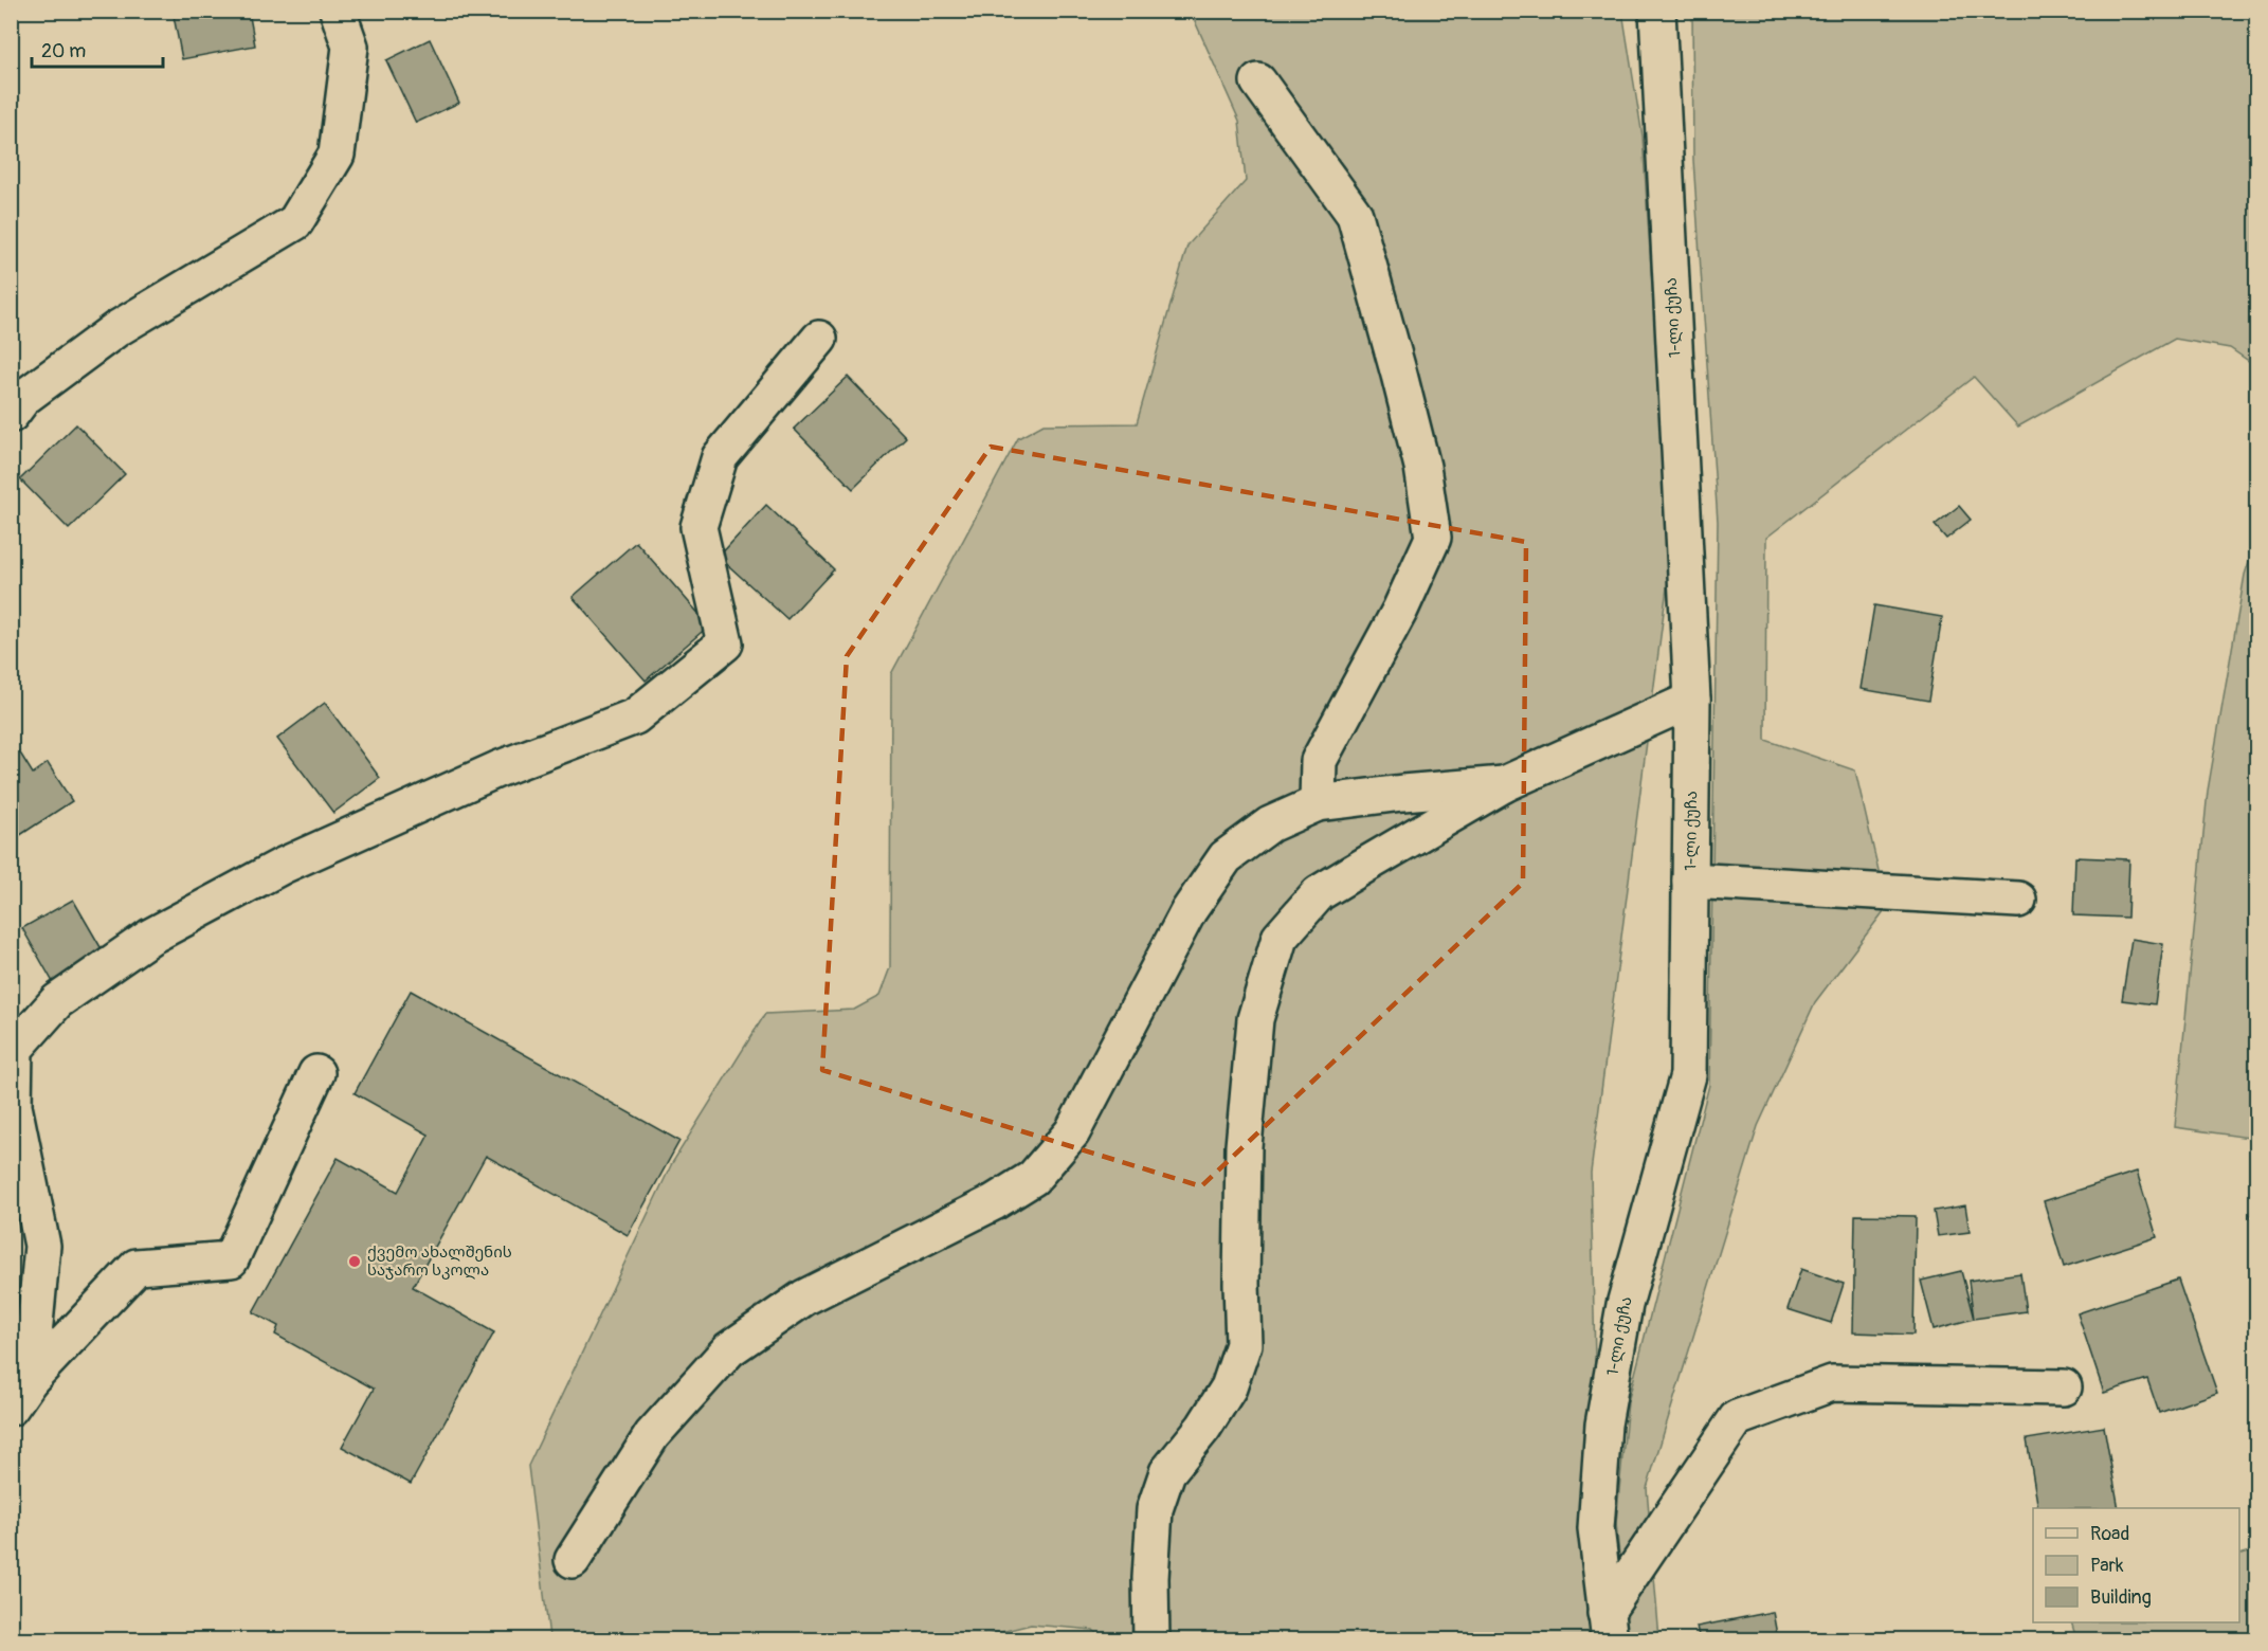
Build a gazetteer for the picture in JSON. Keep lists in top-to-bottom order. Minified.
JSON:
{"streets":{"street":["1-ლი ქუჩა"]},"places":["ქვემო ახალშენის საჯარო სკოლა"],"legend":["Road","Park","Building"],"scale_bar":"20 m"}
